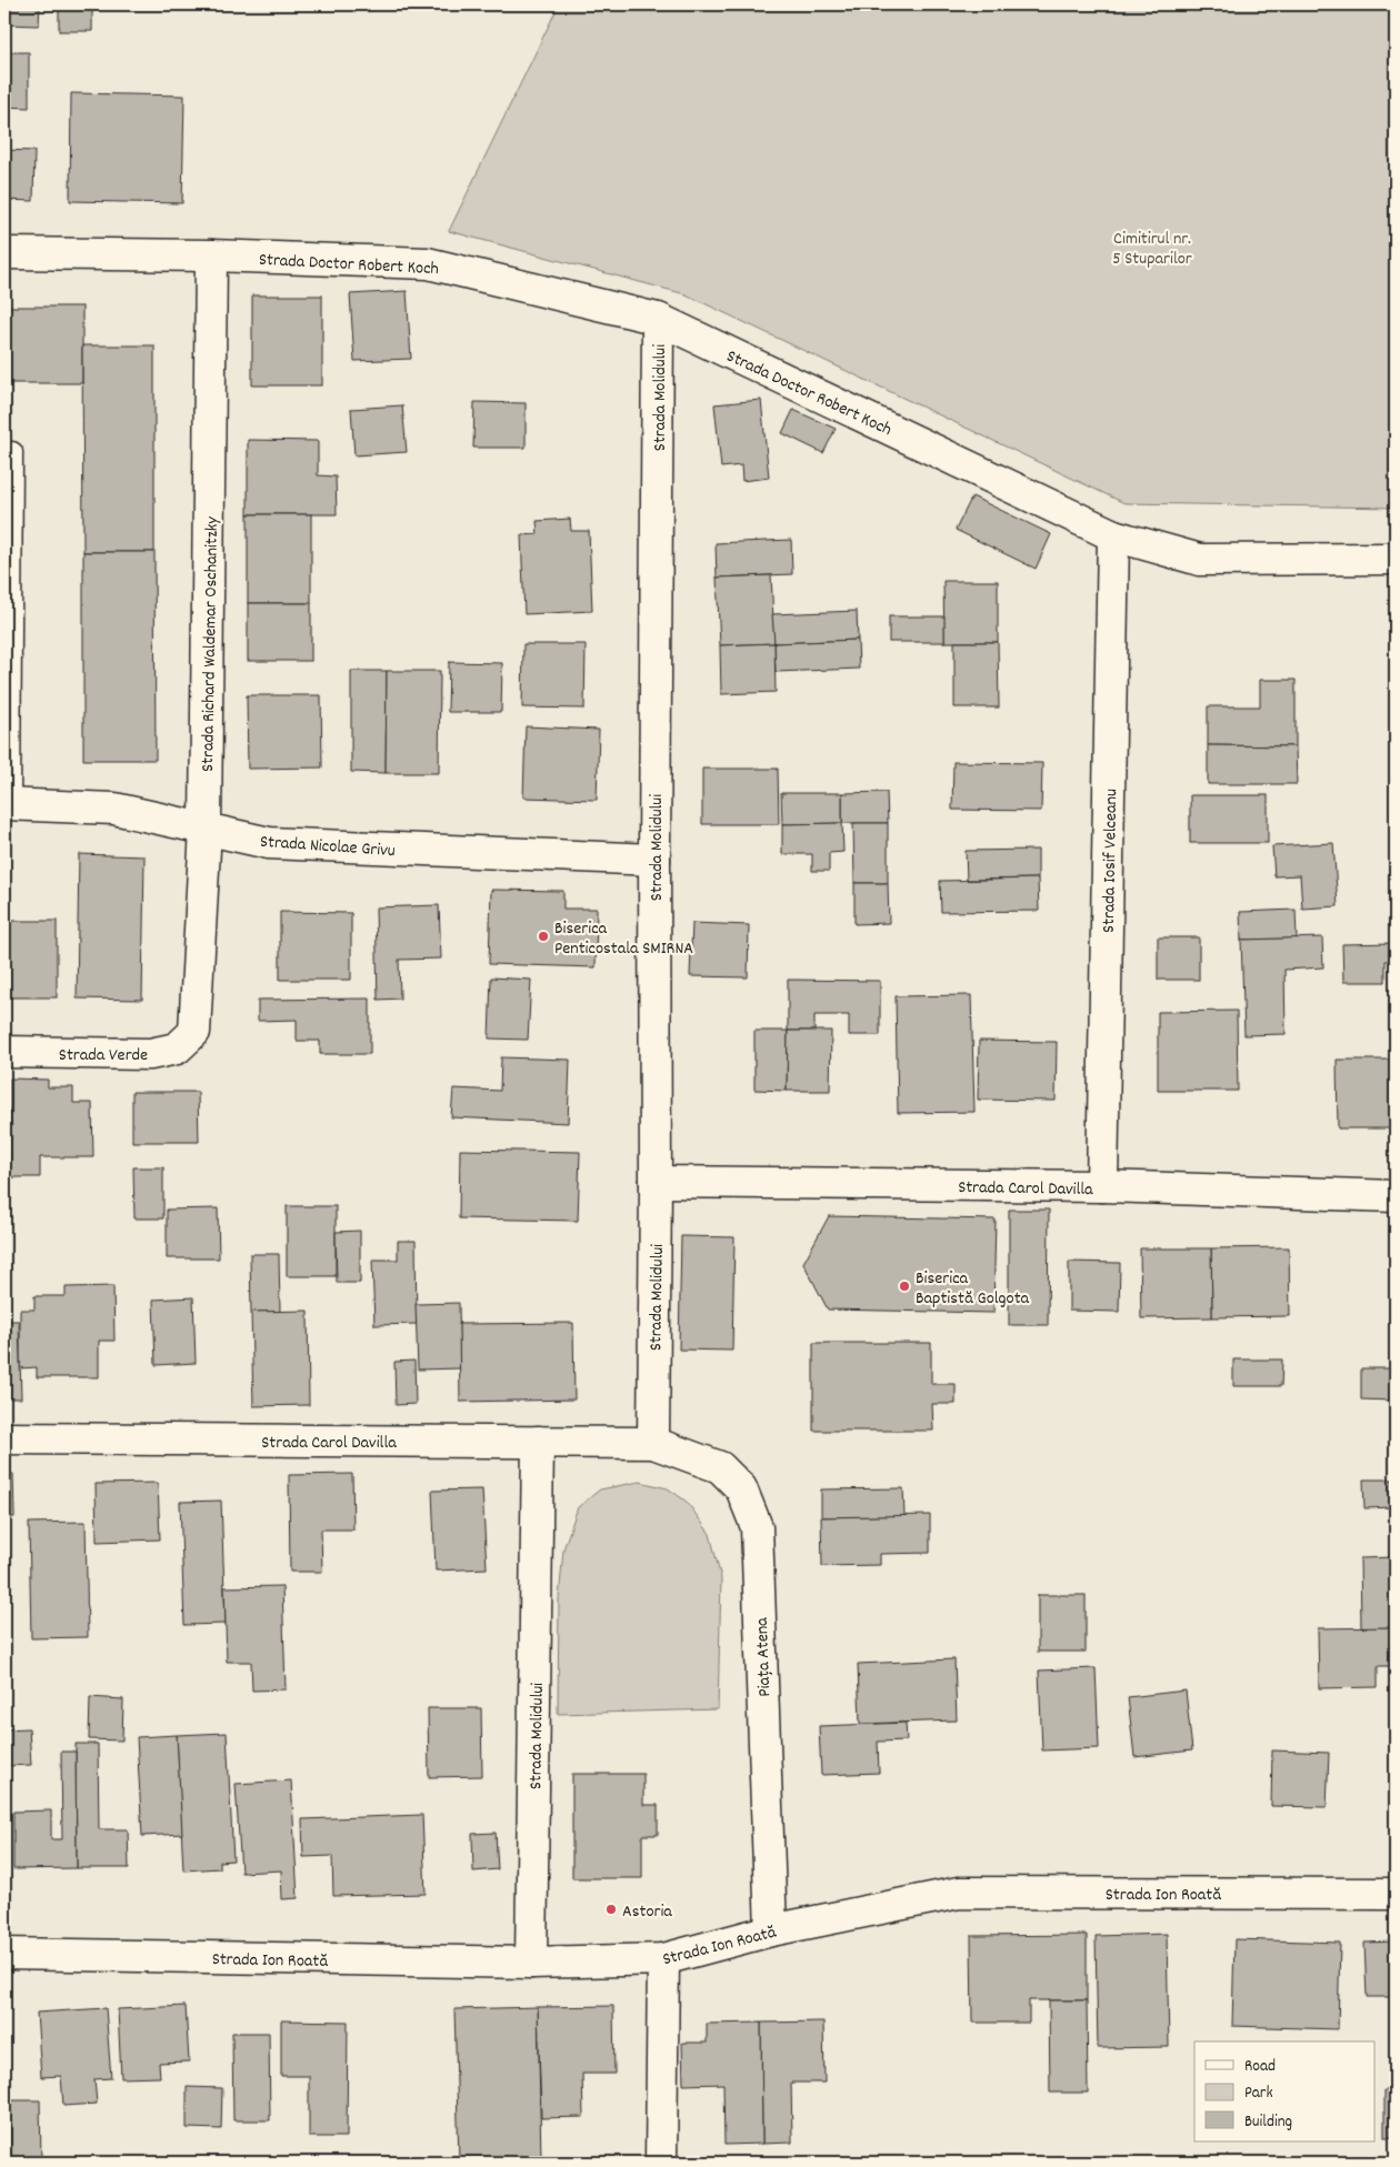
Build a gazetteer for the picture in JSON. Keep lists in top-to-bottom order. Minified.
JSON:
{"streets":{"street":["Strada Doctor Robert Koch","Strada Molidului","Strada Richard Waldemar Oschanitzky","Strada Nicolae Grivu","Strada Iosif Velceanu","Strada Verde","Strada Carol Davilla","Piața Atena","Strada Ion Roată"]},"crossings":[["Strada Doctor Robert Koch","Strada Molidului"],["Strada Doctor Robert Koch","Strada Richard Waldemar Oschanitzky"],["Strada Doctor Robert Koch","Strada Iosif Velceanu"],["Strada Molidului","Strada Nicolae Grivu"],["Strada Molidului","Strada Carol Davilla"],["Strada Molidului","Piața Atena"],["Strada Molidului","Strada Ion Roată"],["Strada Richard Waldemar Oschanitzky","Strada Nicolae Grivu"],["Strada Richard Waldemar Oschanitzky","Strada Verde"],["Strada Iosif Velceanu","Strada Carol Davilla"],["Strada Carol Davilla","Piața Atena"],["Piața Atena","Strada Ion Roată"]],"parks":["Cimitirul nr. 5 Stuparilor"],"places":["Biserica Penticostala SMIRNA","Biserica Baptistă Golgota","Astoria"],"legend":["Road","Park","Building"]}
